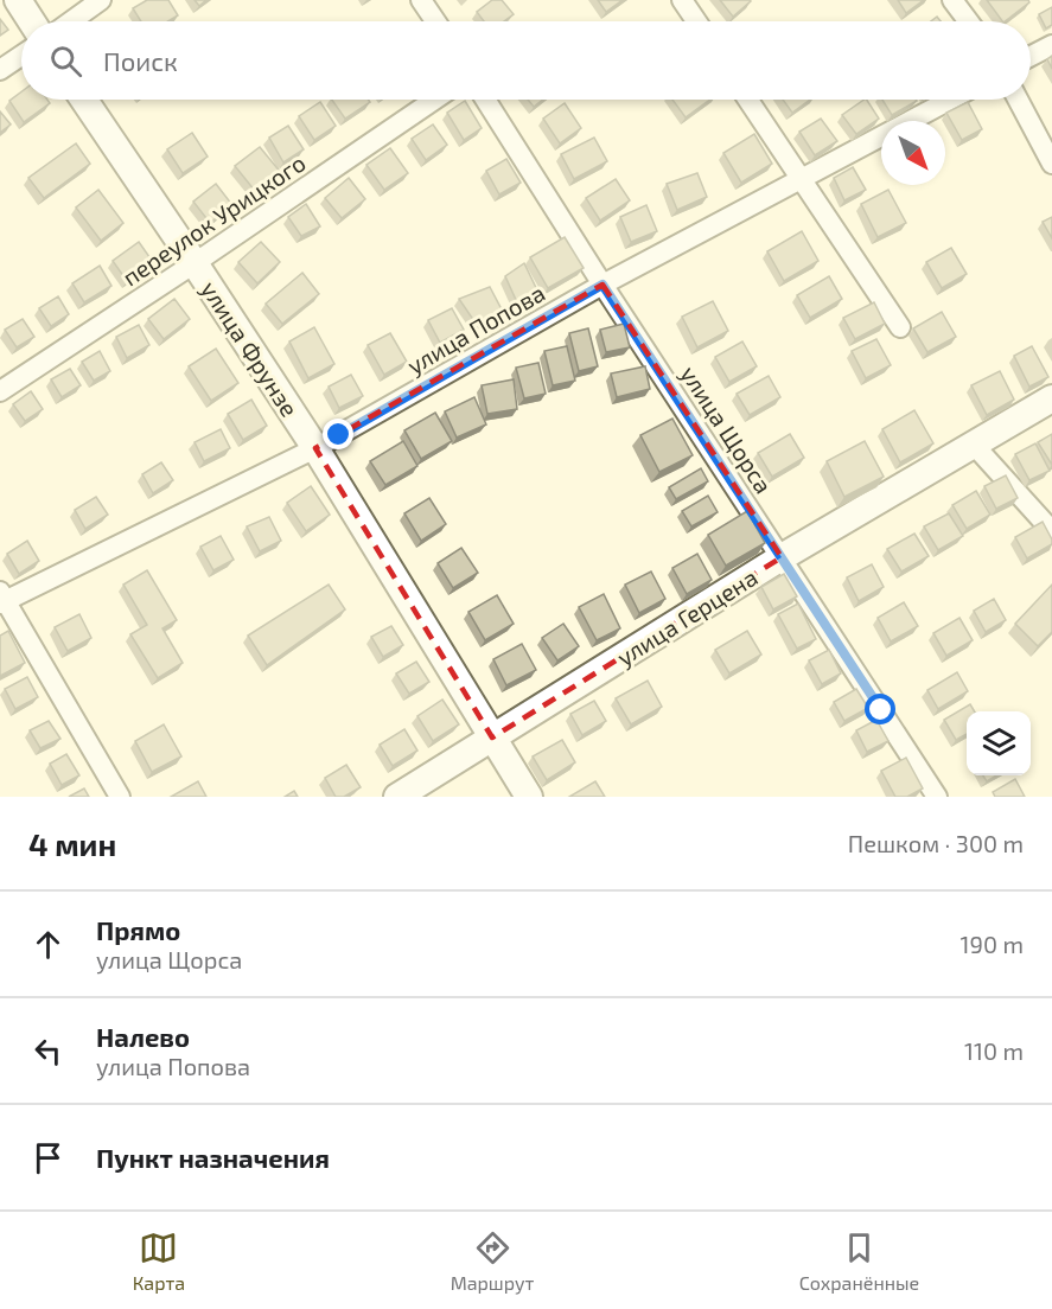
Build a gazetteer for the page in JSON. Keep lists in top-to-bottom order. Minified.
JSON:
{"streets":{"street":["переулок Урицкого","улица Попова","улица Фрунзе","улица Щорса","улица Герцена"]},"crossings":[["переулок Урицкого","улица Фрунзе"],["улица Попова","улица Фрунзе"],["улица Попова","улица Щорса"],["улица Фрунзе","улица Герцена"],["улица Щорса","улица Герцена"]],"north":"bottom right","page":{"search":"Поиск","heading":["4 мин","Пешком · 300 m"],"list":[["Прямо","улица Щорса","190 m"],["Налево","улица Попова","110 m"],"Пункт назначения"],"nav":["Карта","Маршрут","Сохранённые"]}}
